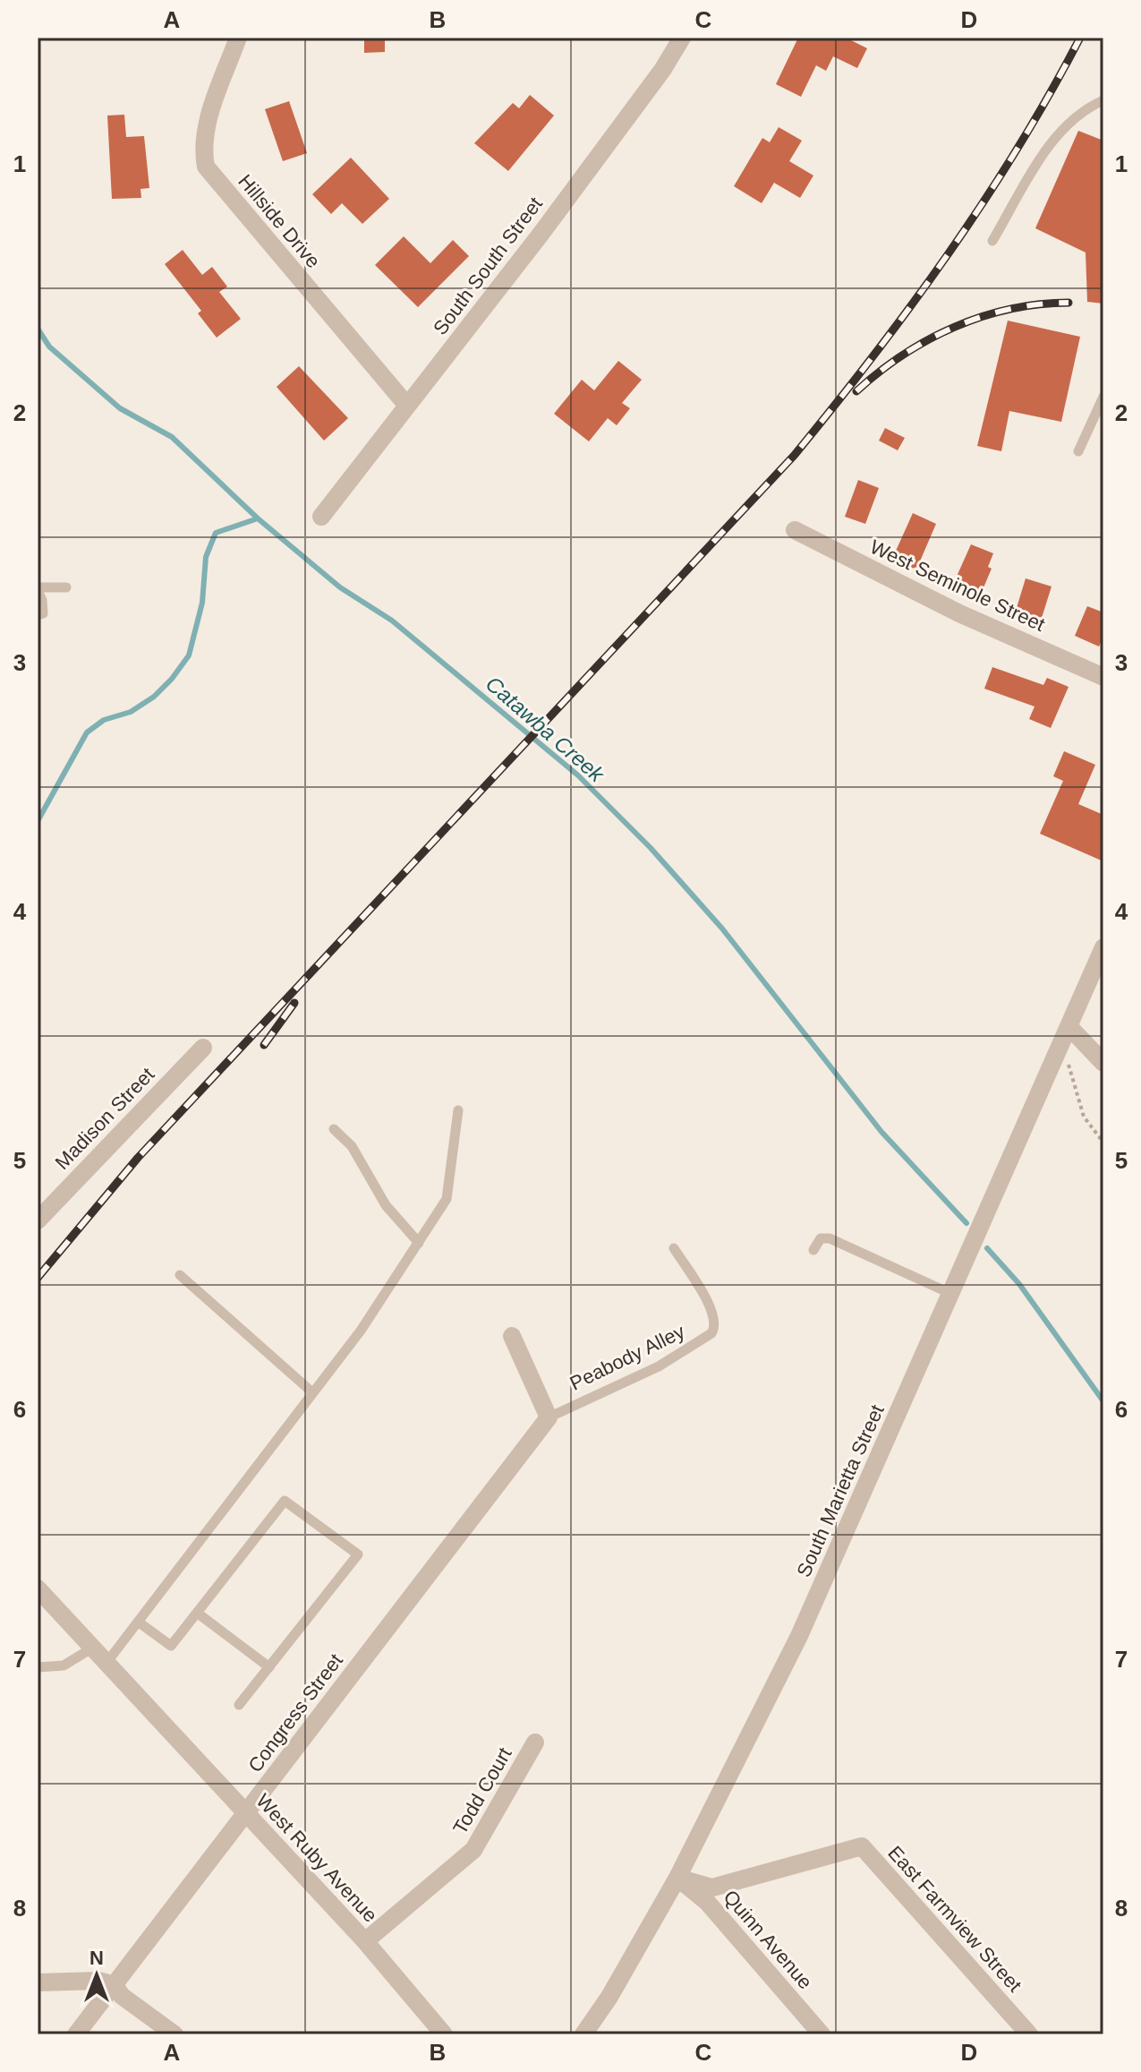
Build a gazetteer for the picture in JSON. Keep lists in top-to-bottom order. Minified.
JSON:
{"streets":{"street":["Hillside Drive","South South Street","West Seminole Street","Madison Street","South Marietta Street","Congress Street","Todd Court","West Ruby Avenue","East Farmview Street","Quinn Avenue"],"lane":["Peabody Alley"]},"crossings":[["Hillside Drive","South South Street"],["Peabody Alley","Congress Street"],["South Marietta Street","East Farmview Street"],["South Marietta Street","Quinn Avenue"],["Congress Street","West Ruby Avenue"],["Todd Court","West Ruby Avenue"],["East Farmview Street","Quinn Avenue"]],"water":["Catawba Creek"],"north":"top","grid":{"columns":["A","B","C","D"],"rows":["1","2","3","4","5","6","7","8"]}}
